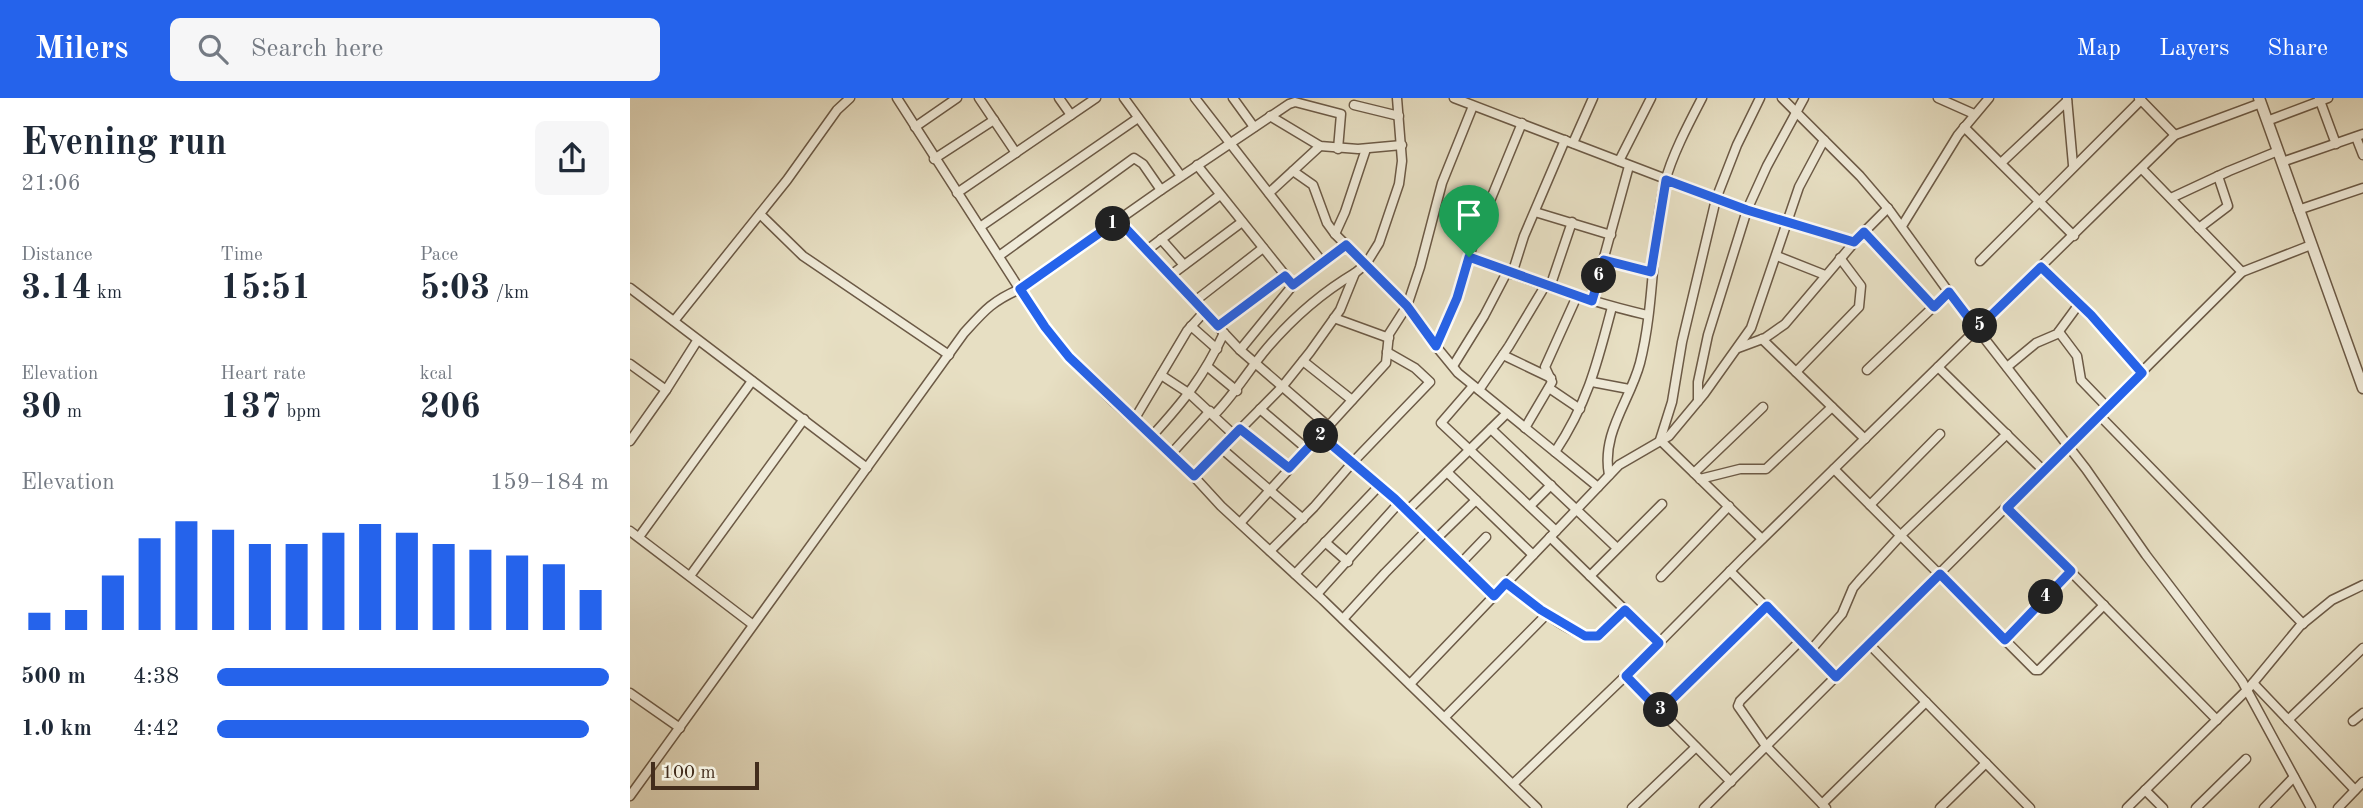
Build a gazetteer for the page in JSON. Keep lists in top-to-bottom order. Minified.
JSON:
{"scale_bar":"100 m","page":{"header":"Milers","search":"Search here","nav":["Map","Layers","Share"],"heading":["Evening run","21:06"],"pins":["1","6","5","2","4","3"],"stats":[["Distance","3.14 km"],["Time","15:51"],["Pace","5:03 /km"],["Elevation","30 m"],["Heart rate","137 bpm"],["kcal","206"]],"chart":["Elevation","159–184 m"],"list":[{"name":"500 m","note":"4:38"},{"name":"1.0 km","note":"4:42"}],"scale":"100 m"}}
